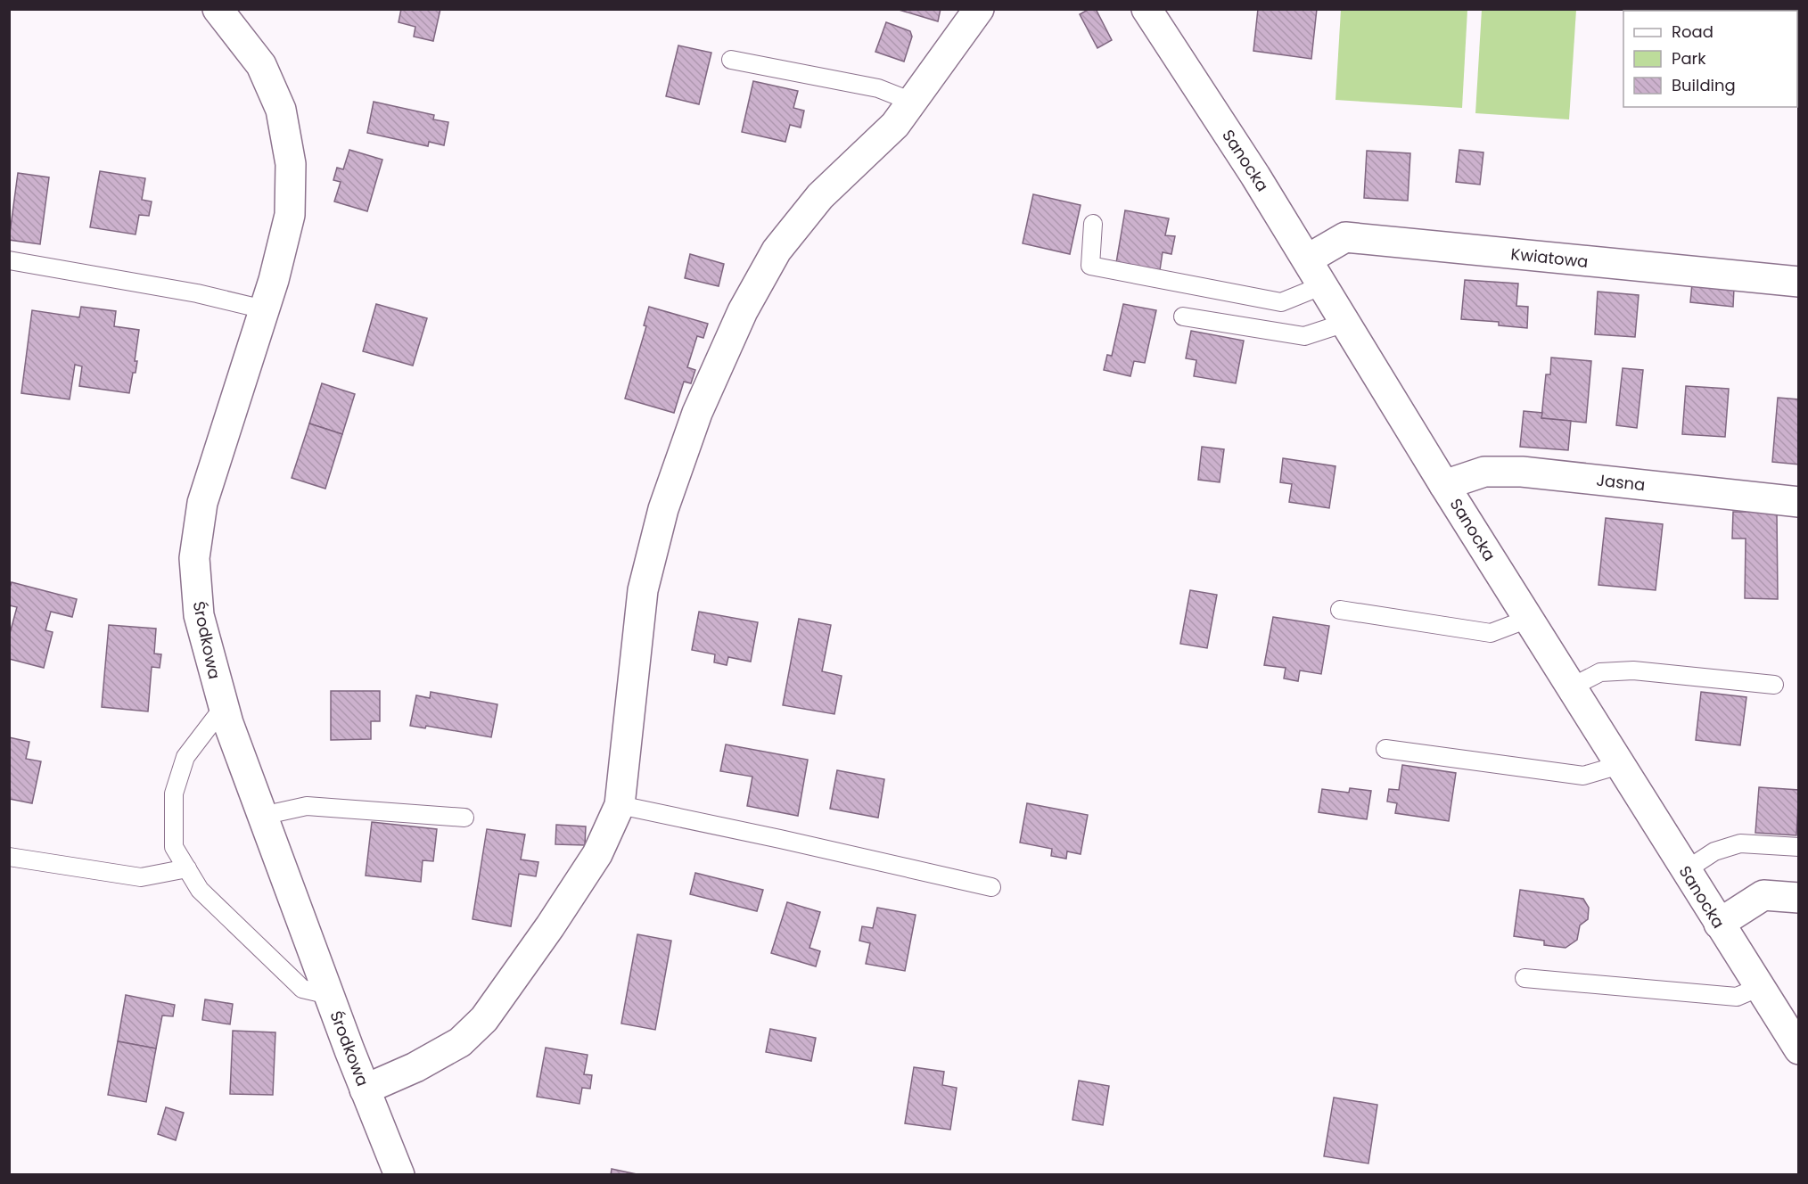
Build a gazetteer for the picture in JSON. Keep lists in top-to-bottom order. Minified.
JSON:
{"streets":{"street":["Sanocka","Kwiatowa","Jasna","Środkowa"]},"crossings":[["Sanocka","Kwiatowa"],["Sanocka","Jasna"]],"legend":["Road","Park","Building"]}
